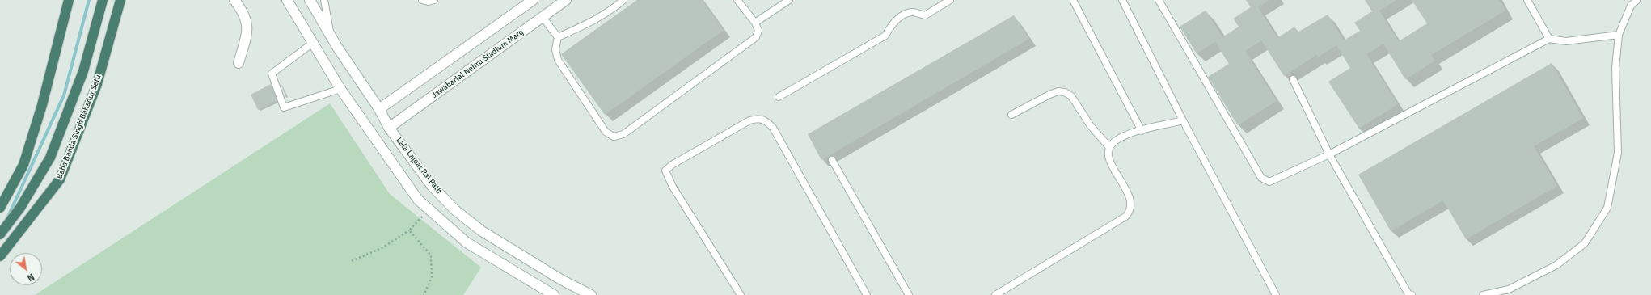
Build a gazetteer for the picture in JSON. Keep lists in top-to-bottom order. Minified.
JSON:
{"streets":{"highway":["Baba Banda Singh Bahadur Setu"],"main road":["Jawaharlal Nehru Stadium Marg","Lala Lajpat Rai Path"]},"crossings":[["Jawaharlal Nehru Stadium Marg","Lala Lajpat Rai Path"]],"north":"bottom right"}
